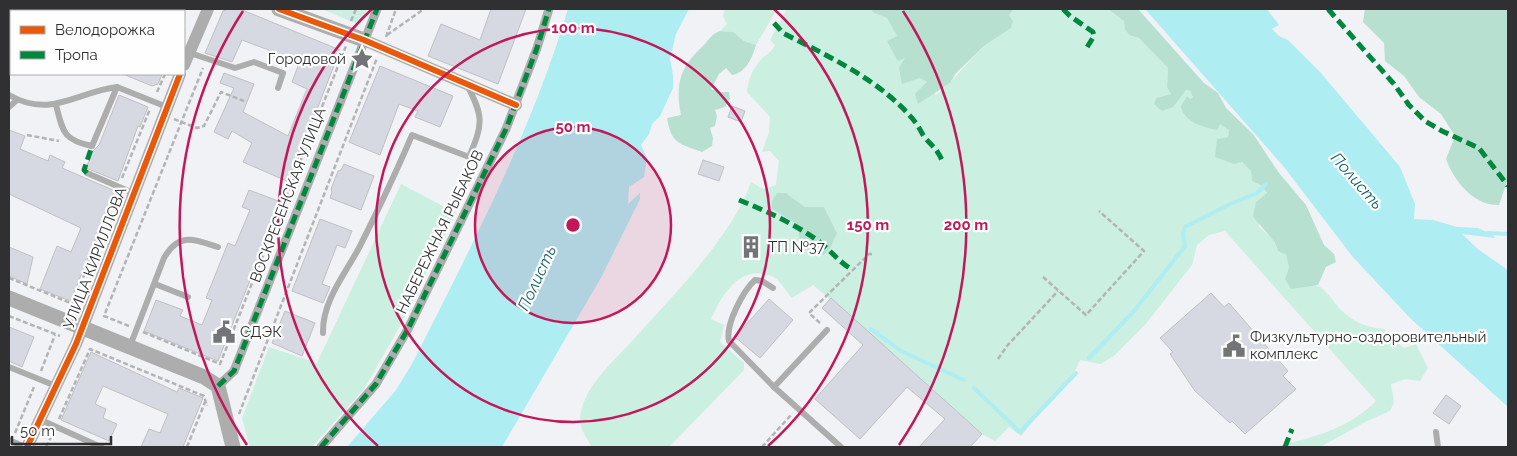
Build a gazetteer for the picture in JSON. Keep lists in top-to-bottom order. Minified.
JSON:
{"streets":{"street":["ВОСКРЕСЕНСКАЯ УЛИЦА","НАБЕРЕЖНАЯ РЫБАКОВ","УЛИЦА КИРИЛЛОВА"]},"water":["Полисть"],"places":{"place":["Городовой"],"building":["ТП №37"],"public building":["СДЭК","Физкультурно-оздоровительный комплекс"]},"legend":["Велодорожка","Тропа"],"scale_bar":"50 m","rings":["100 m","50 m","150 m","200 m"]}
